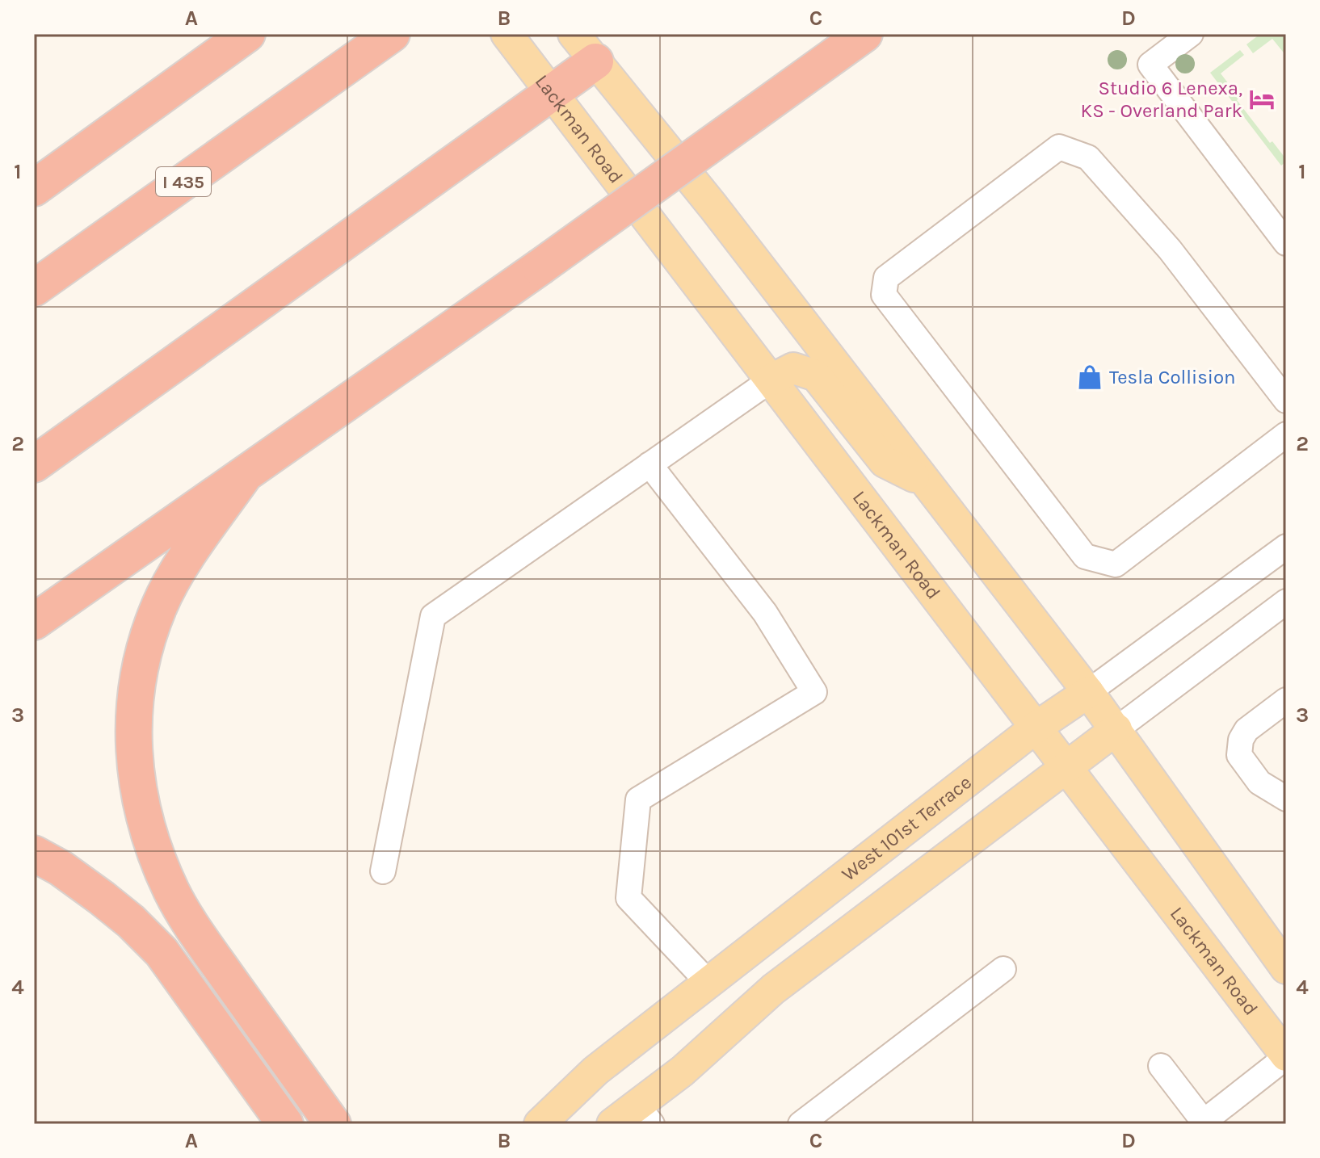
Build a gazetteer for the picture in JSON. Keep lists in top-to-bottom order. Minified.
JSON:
{"streets":{"highway":["I 435"],"main road":["Lackman Road","West 101st Terrace"]},"crossings":[["Lackman Road","West 101st Terrace"]],"places":{"hotel":["Studio 6 Lenexa, KS - Overland Park"],"shop":["Tesla Collision"]},"grid":{"columns":["A","B","C","D"],"rows":["1","2","3","4"]}}
